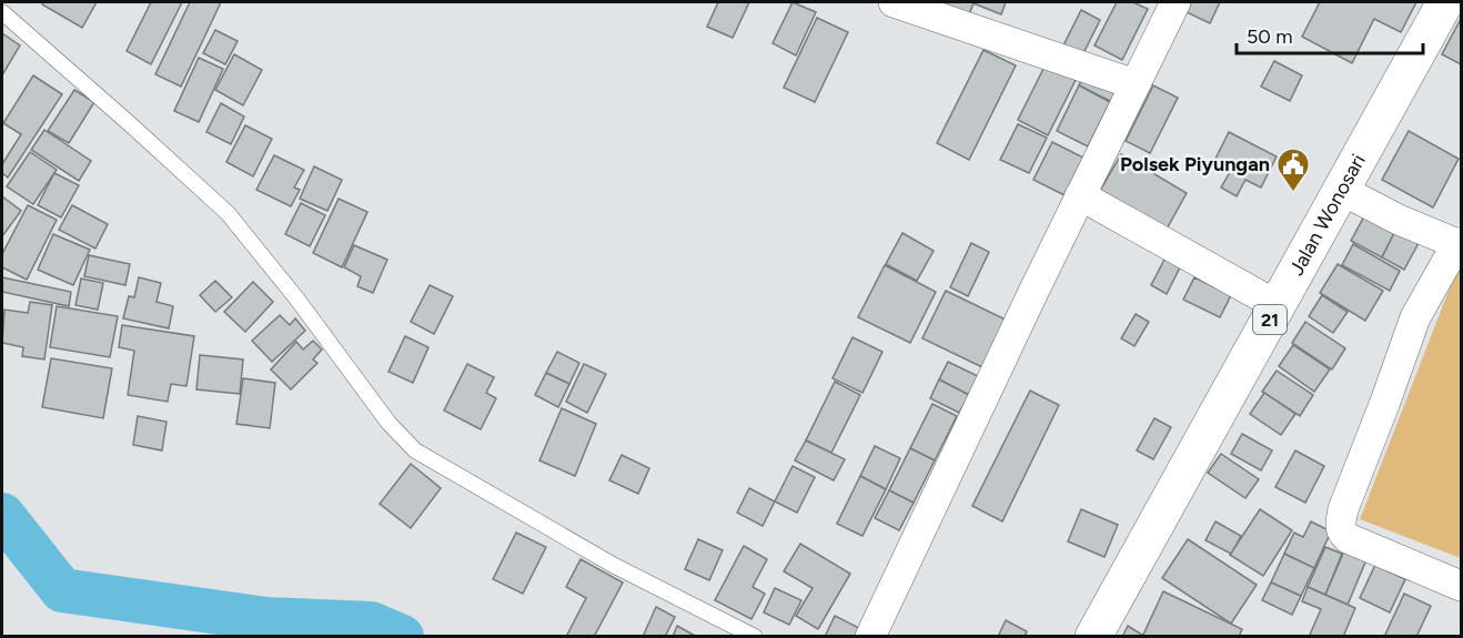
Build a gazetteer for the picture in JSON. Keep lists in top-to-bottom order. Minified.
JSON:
{"streets":{"highway":["Jalan Wonosari","21"]},"places":{"public building":["Polsek Piyungan"]},"scale_bar":"50 m"}
